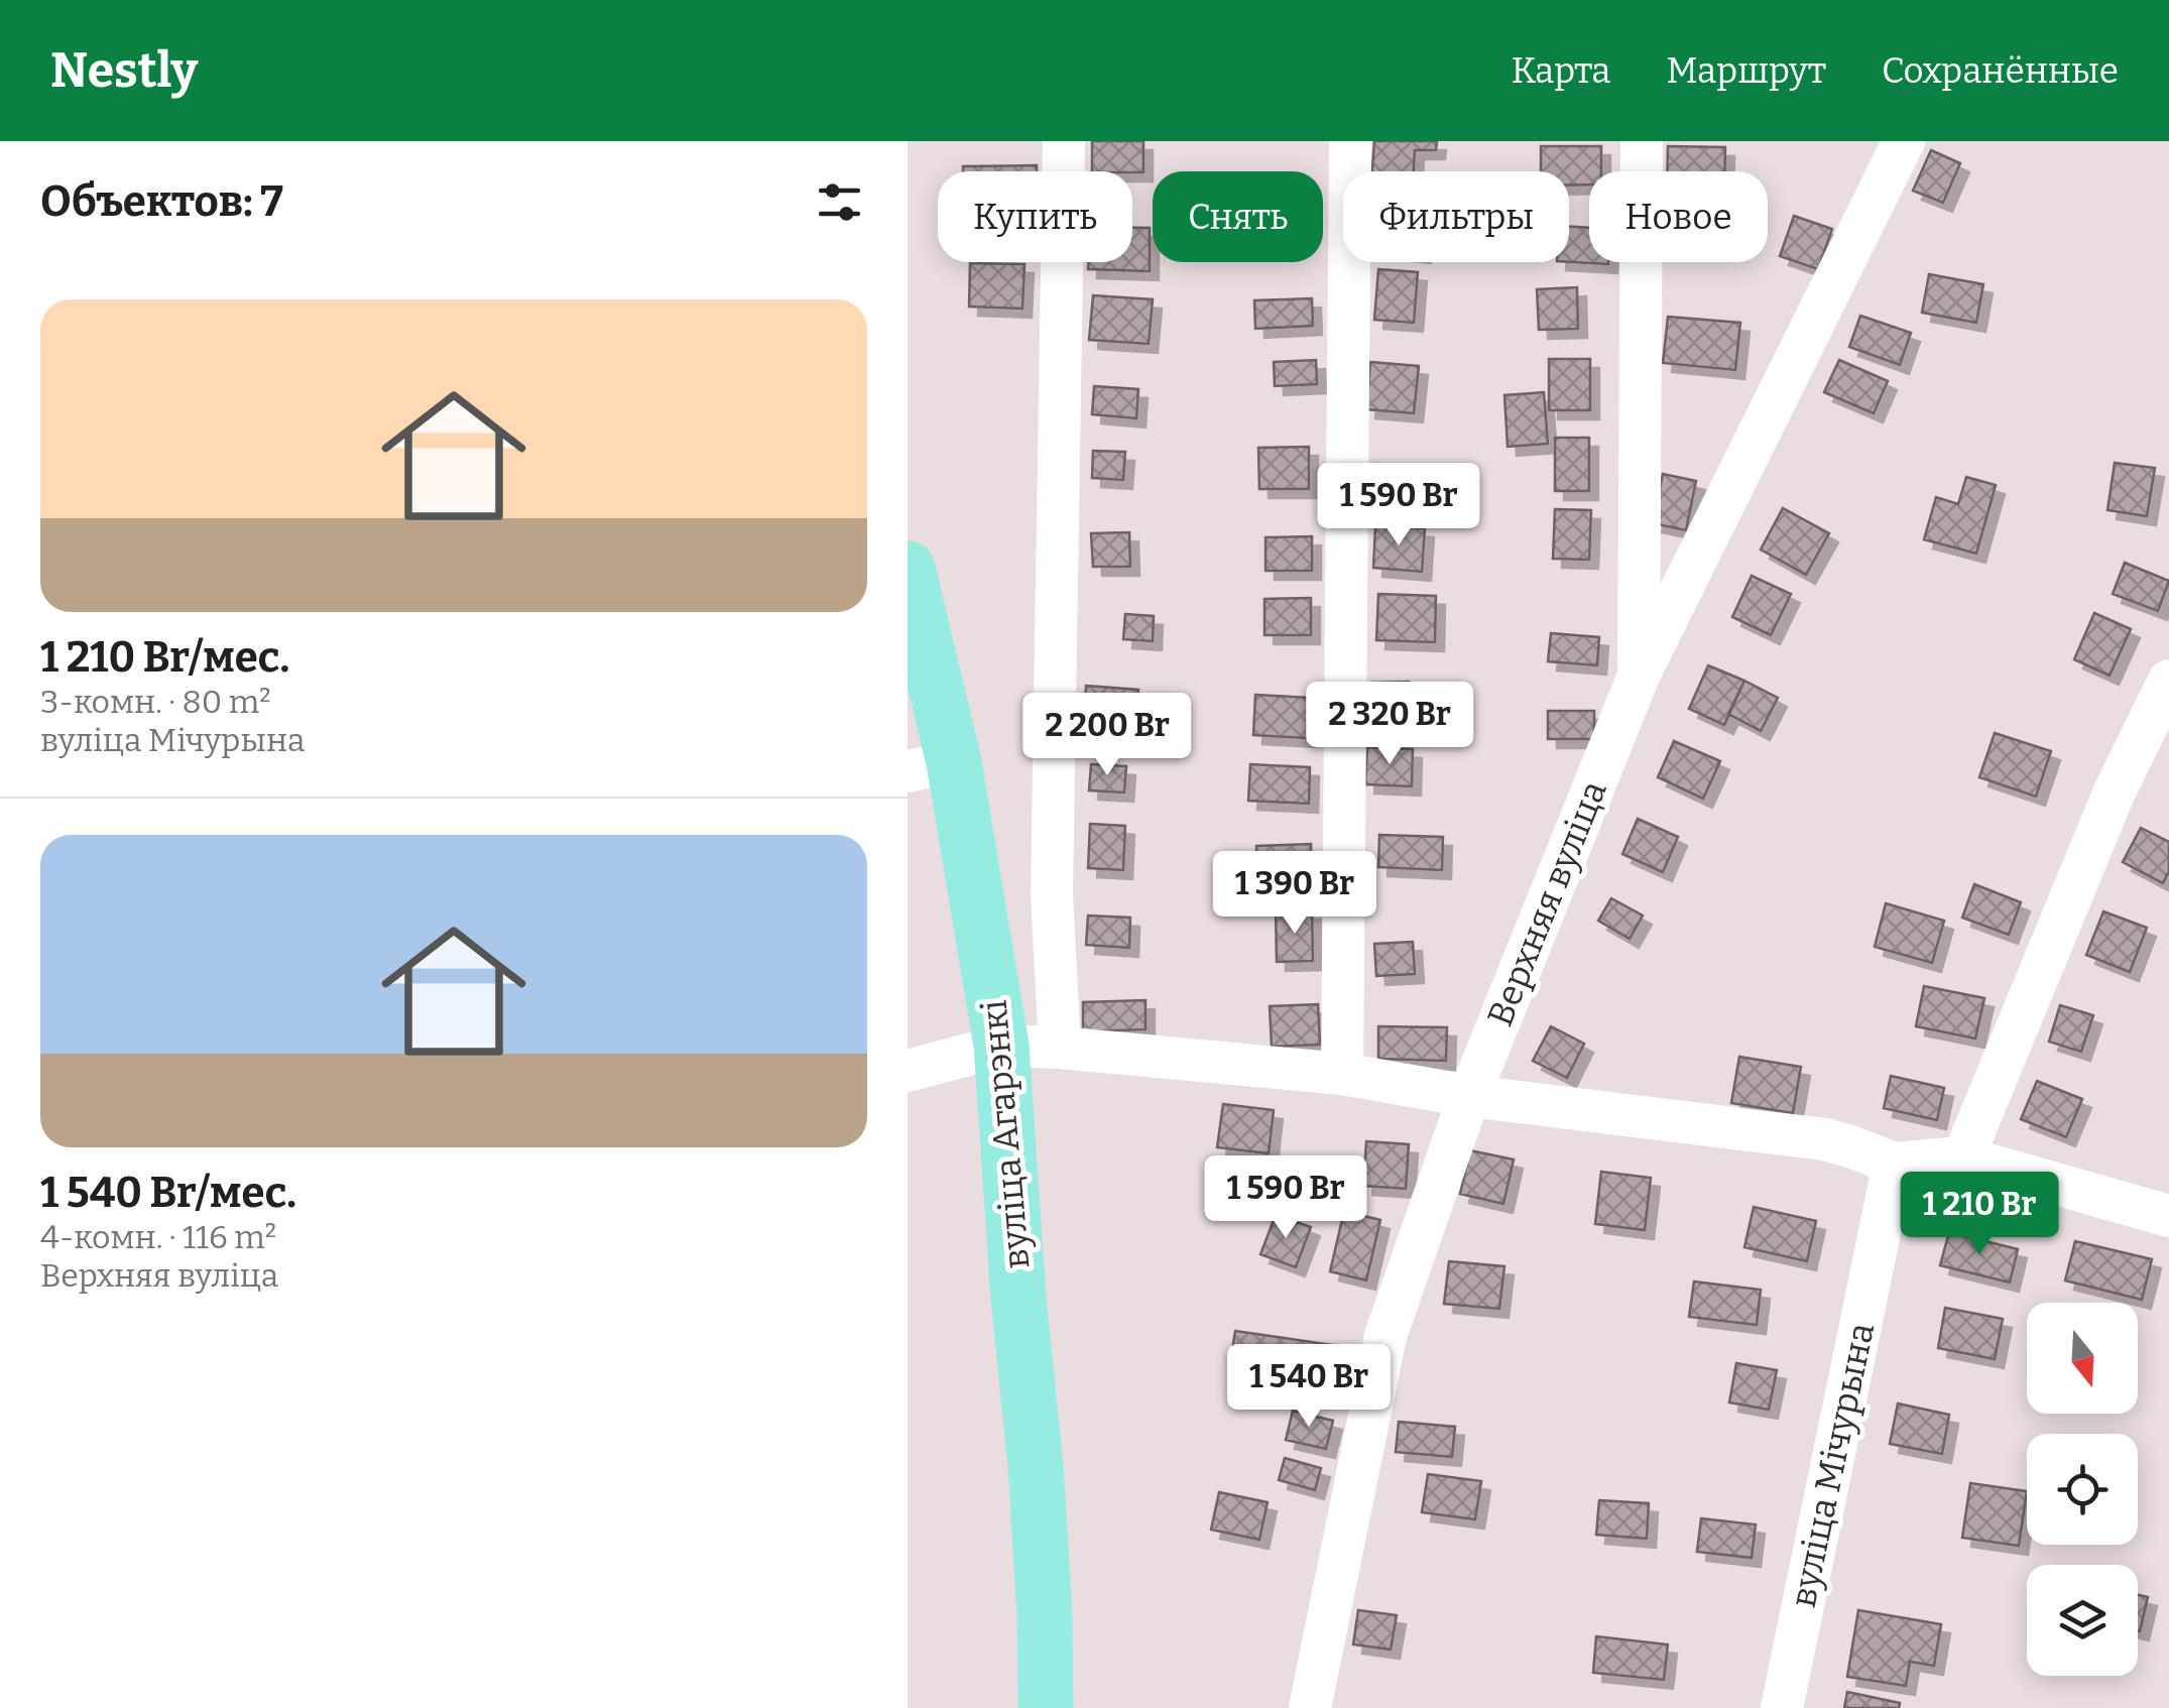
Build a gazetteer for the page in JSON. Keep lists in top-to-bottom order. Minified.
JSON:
{"streets":{"main road":["вуліца Агарэнкі"],"street":["Верхняя вуліца","вуліца Мічурына"]},"north":"bottom","page":{"header":"Nestly","nav":["Карта","Маршрут","Сохранённые"],"heading":"Объектов: 7","chip":["Купить","Снять","Фильтры","Новое"],"list":[{"name":"1 210 Br/мес.","note":"3-комн. · 80 m² · вуліца Мічурына"},{"name":"1 540 Br/мес.","note":"4-комн. · 116 m² · Верхняя вуліца"}],"price":["1 590 Br","2 320 Br","2 200 Br","1 390 Br","1 590 Br","1 210 Br","1 540 Br"]}}
